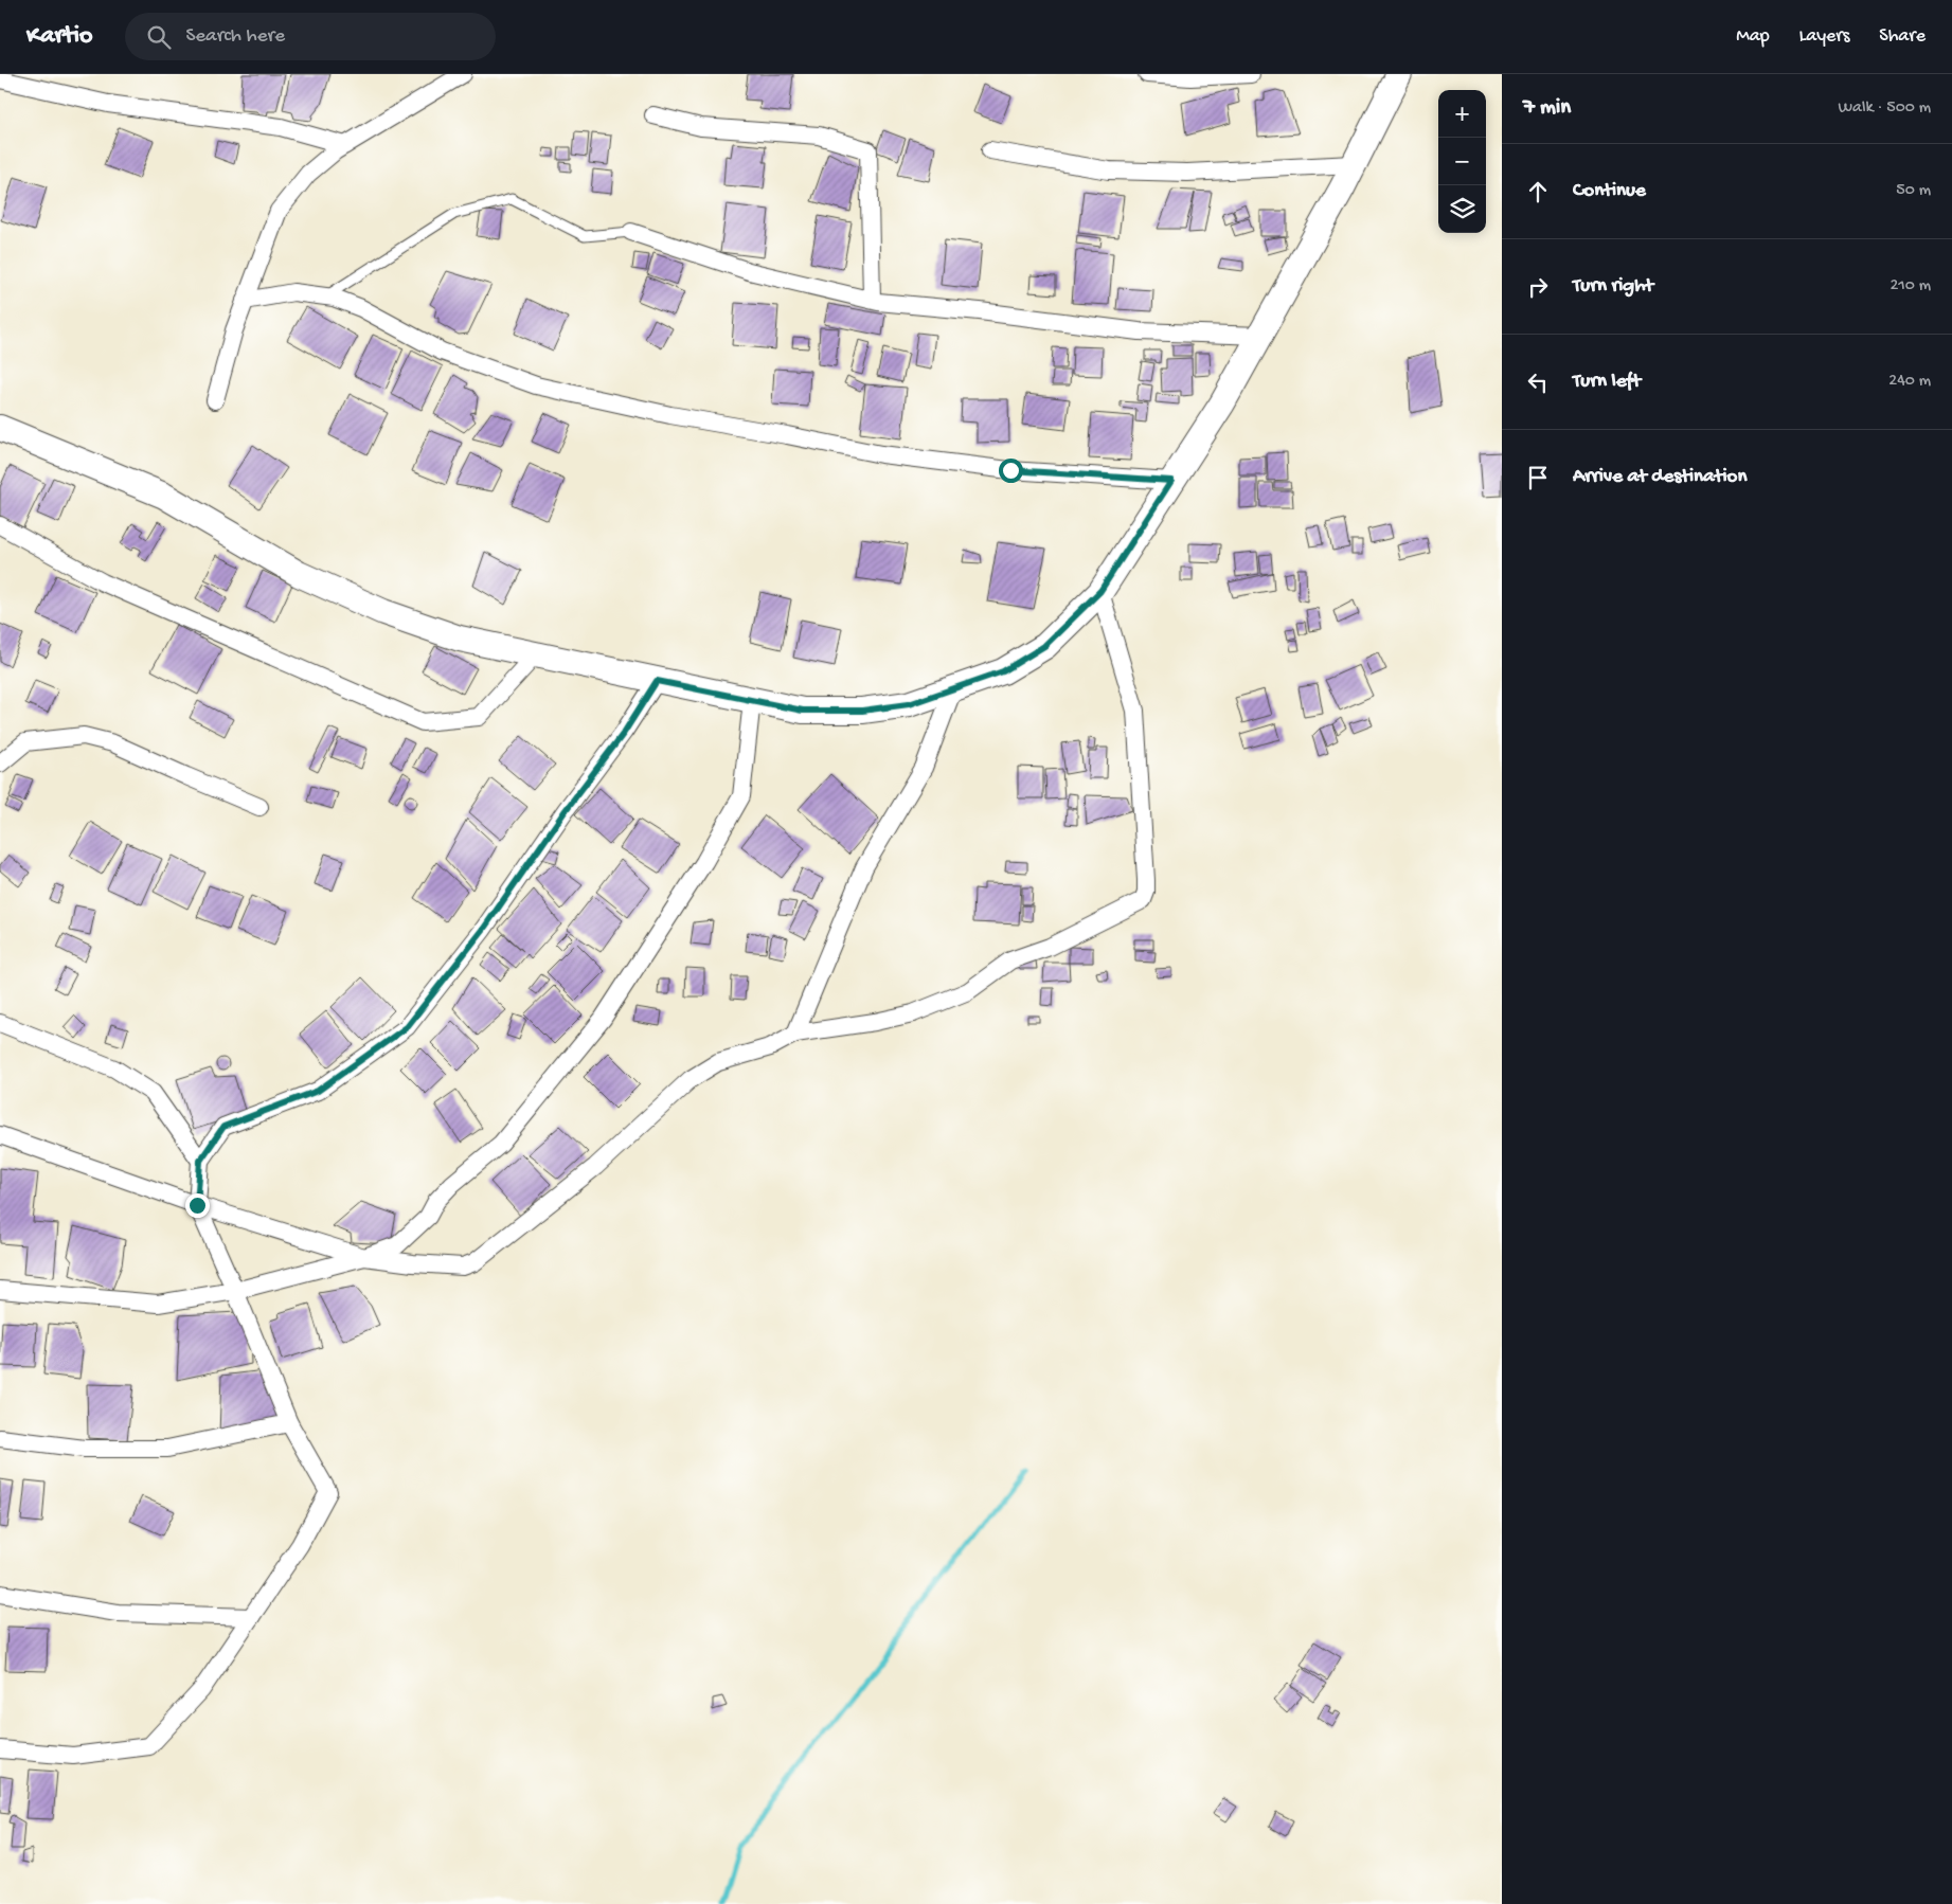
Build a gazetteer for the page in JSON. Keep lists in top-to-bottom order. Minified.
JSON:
{"page":{"header":"Kartio","search":"Search here","nav":["Map","Layers","Share"],"heading":["7 min","Walk · 500 m"],"map_buttons":["+","−"],"list":[["Continue","50 m"],["Turn right","210 m"],["Turn left","240 m"],"Arrive at destination"]}}
